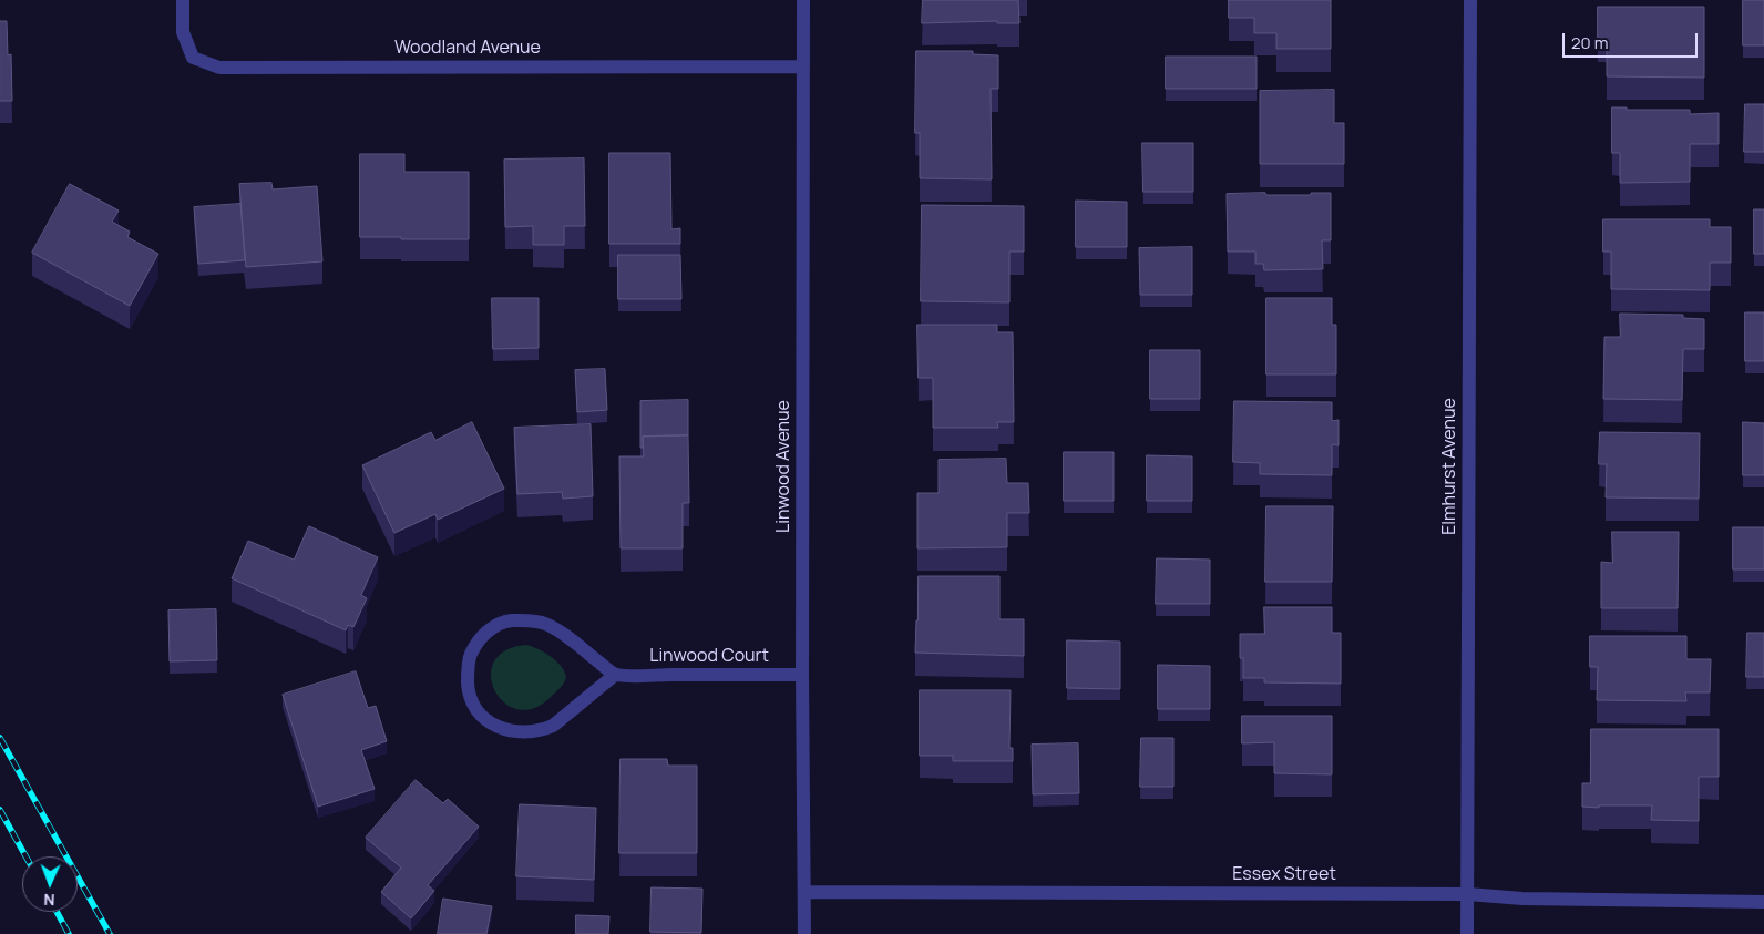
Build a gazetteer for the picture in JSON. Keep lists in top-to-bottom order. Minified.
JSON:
{"streets":{"street":["Woodland Avenue","Linwood Avenue","Elmhurst Avenue","Linwood Court","Essex Street"]},"crossings":[["Woodland Avenue","Linwood Avenue"],["Linwood Avenue","Linwood Court"],["Linwood Avenue","Essex Street"],["Elmhurst Avenue","Essex Street"]],"scale_bar":"20 m","north":"bottom"}
